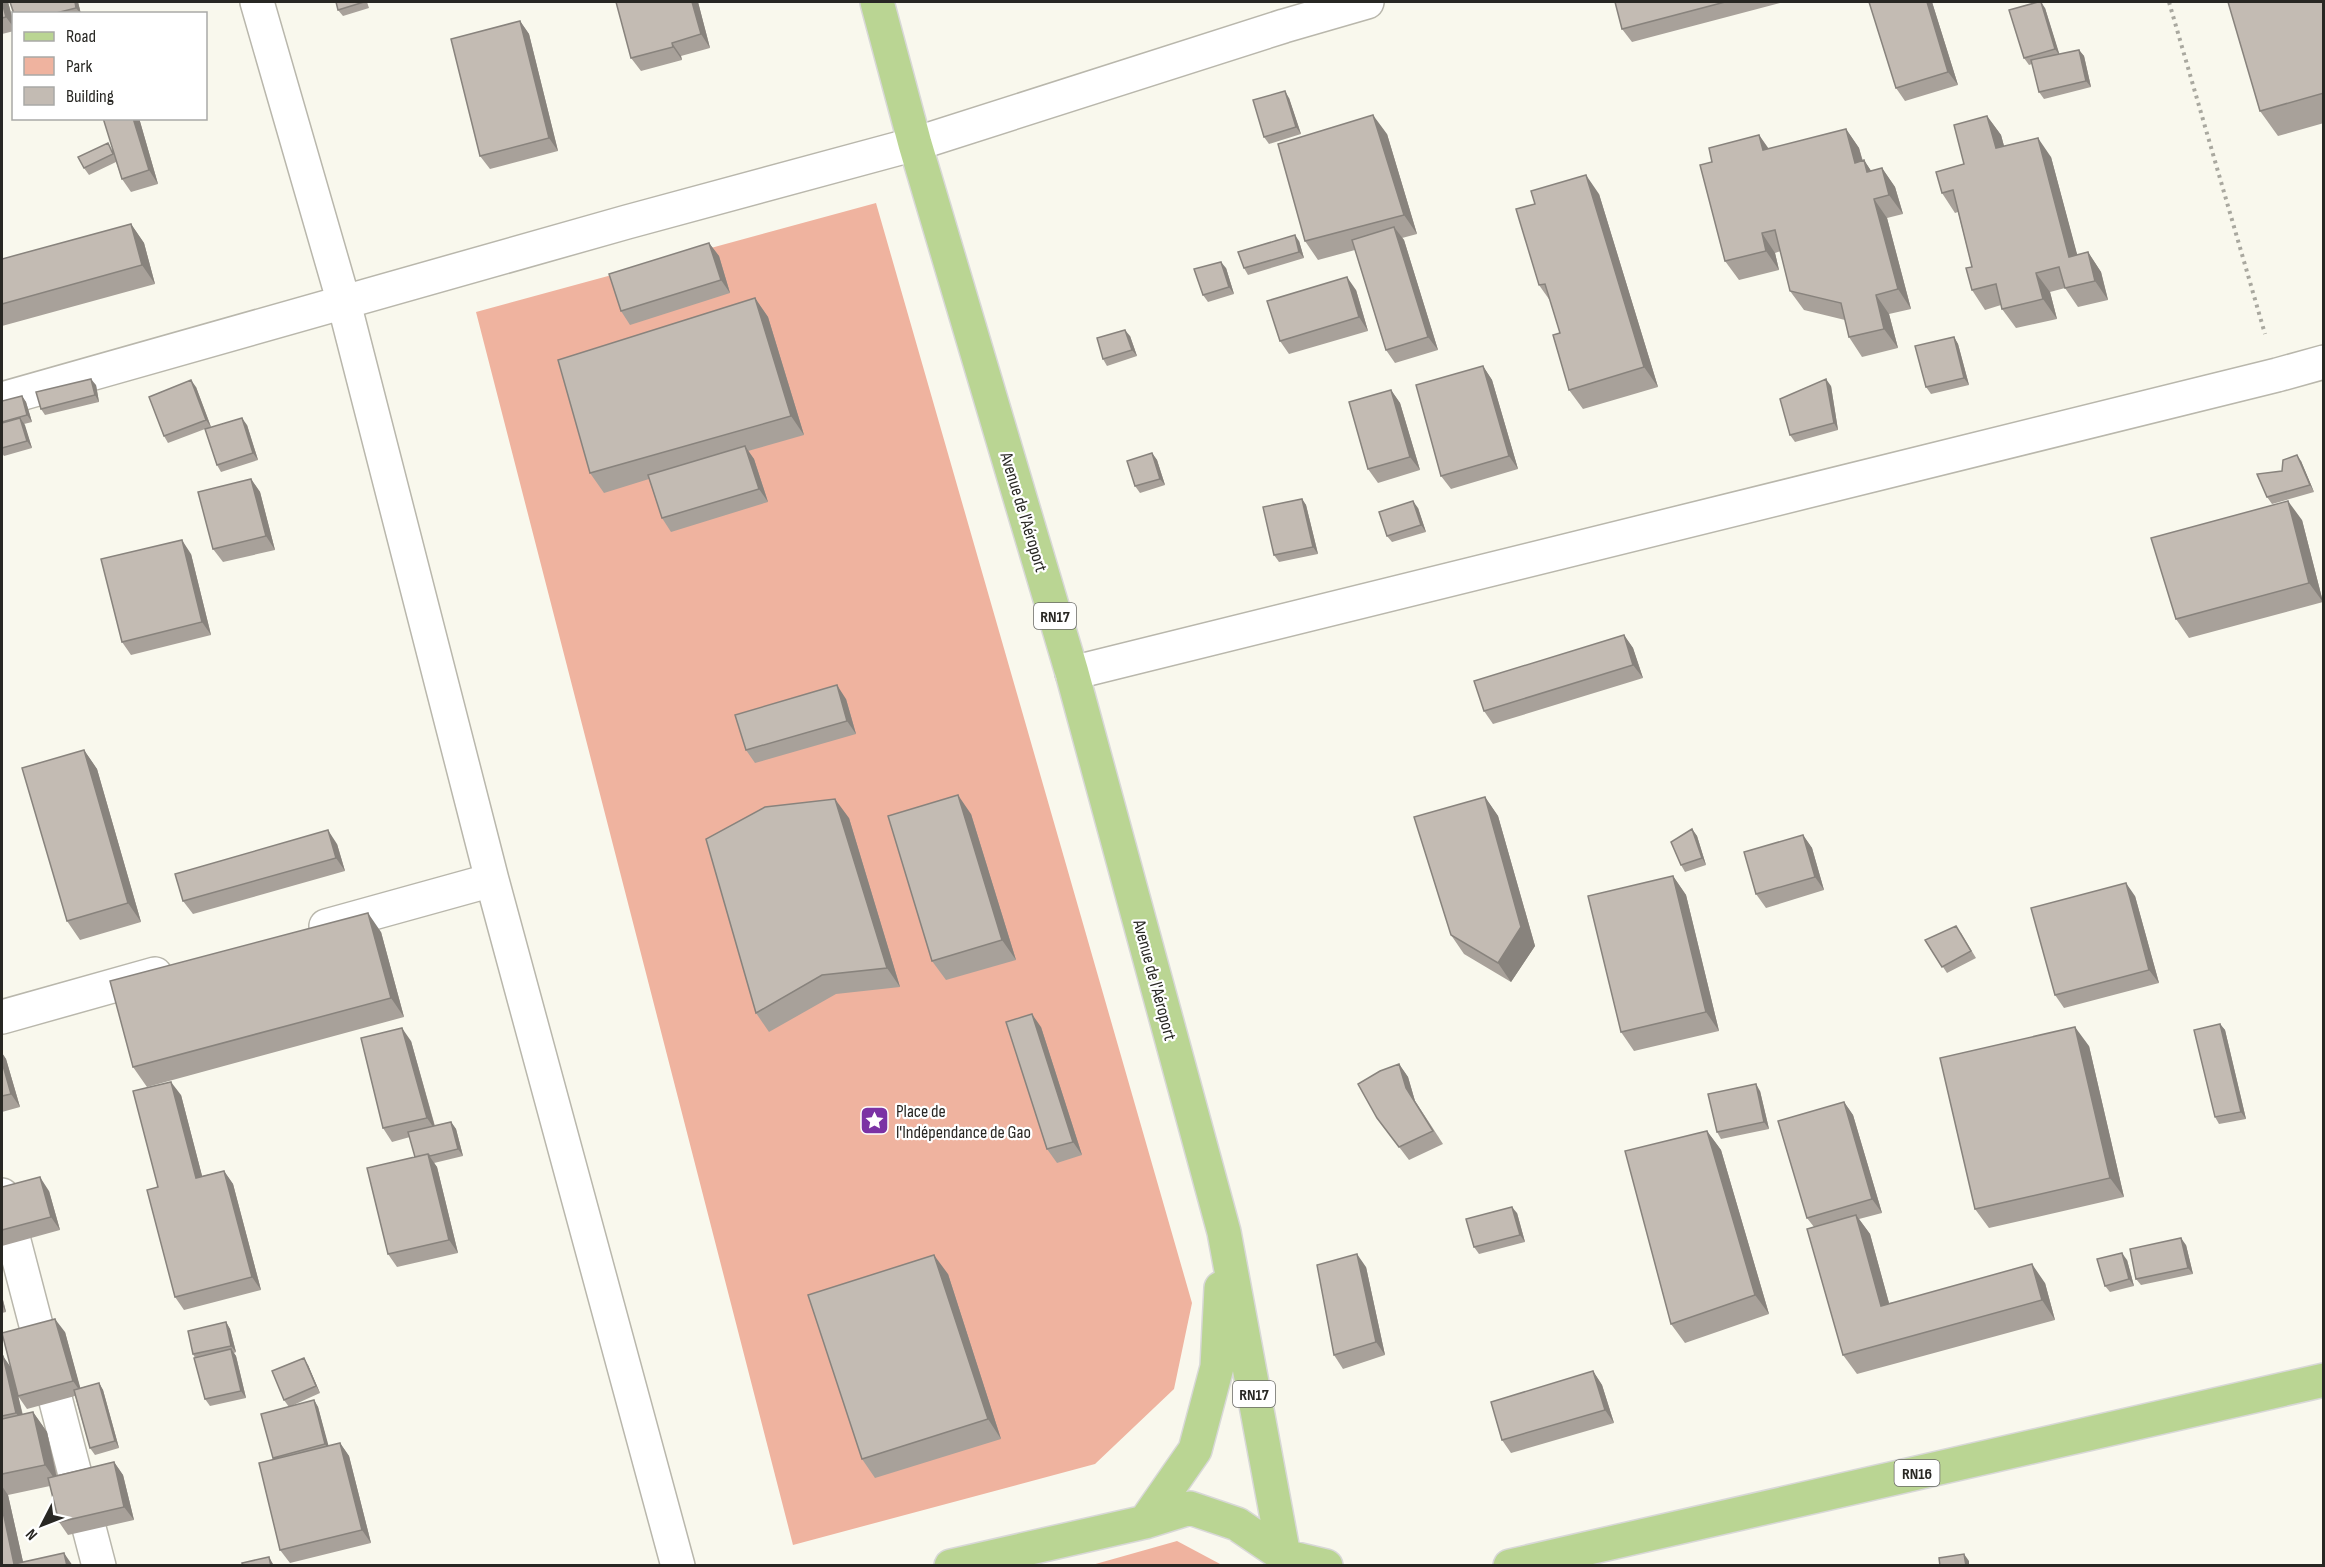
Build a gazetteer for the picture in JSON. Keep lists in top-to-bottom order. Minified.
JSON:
{"streets":{"main road":["Avenue de l'Aéroport","RN17","RN16"]},"crossings":[["Avenue de l'Aéroport","RN17"]],"places":{"place":["Place de l'Indépendance de Gao"]},"legend":["Road","Park","Building"],"north":"bottom left"}
